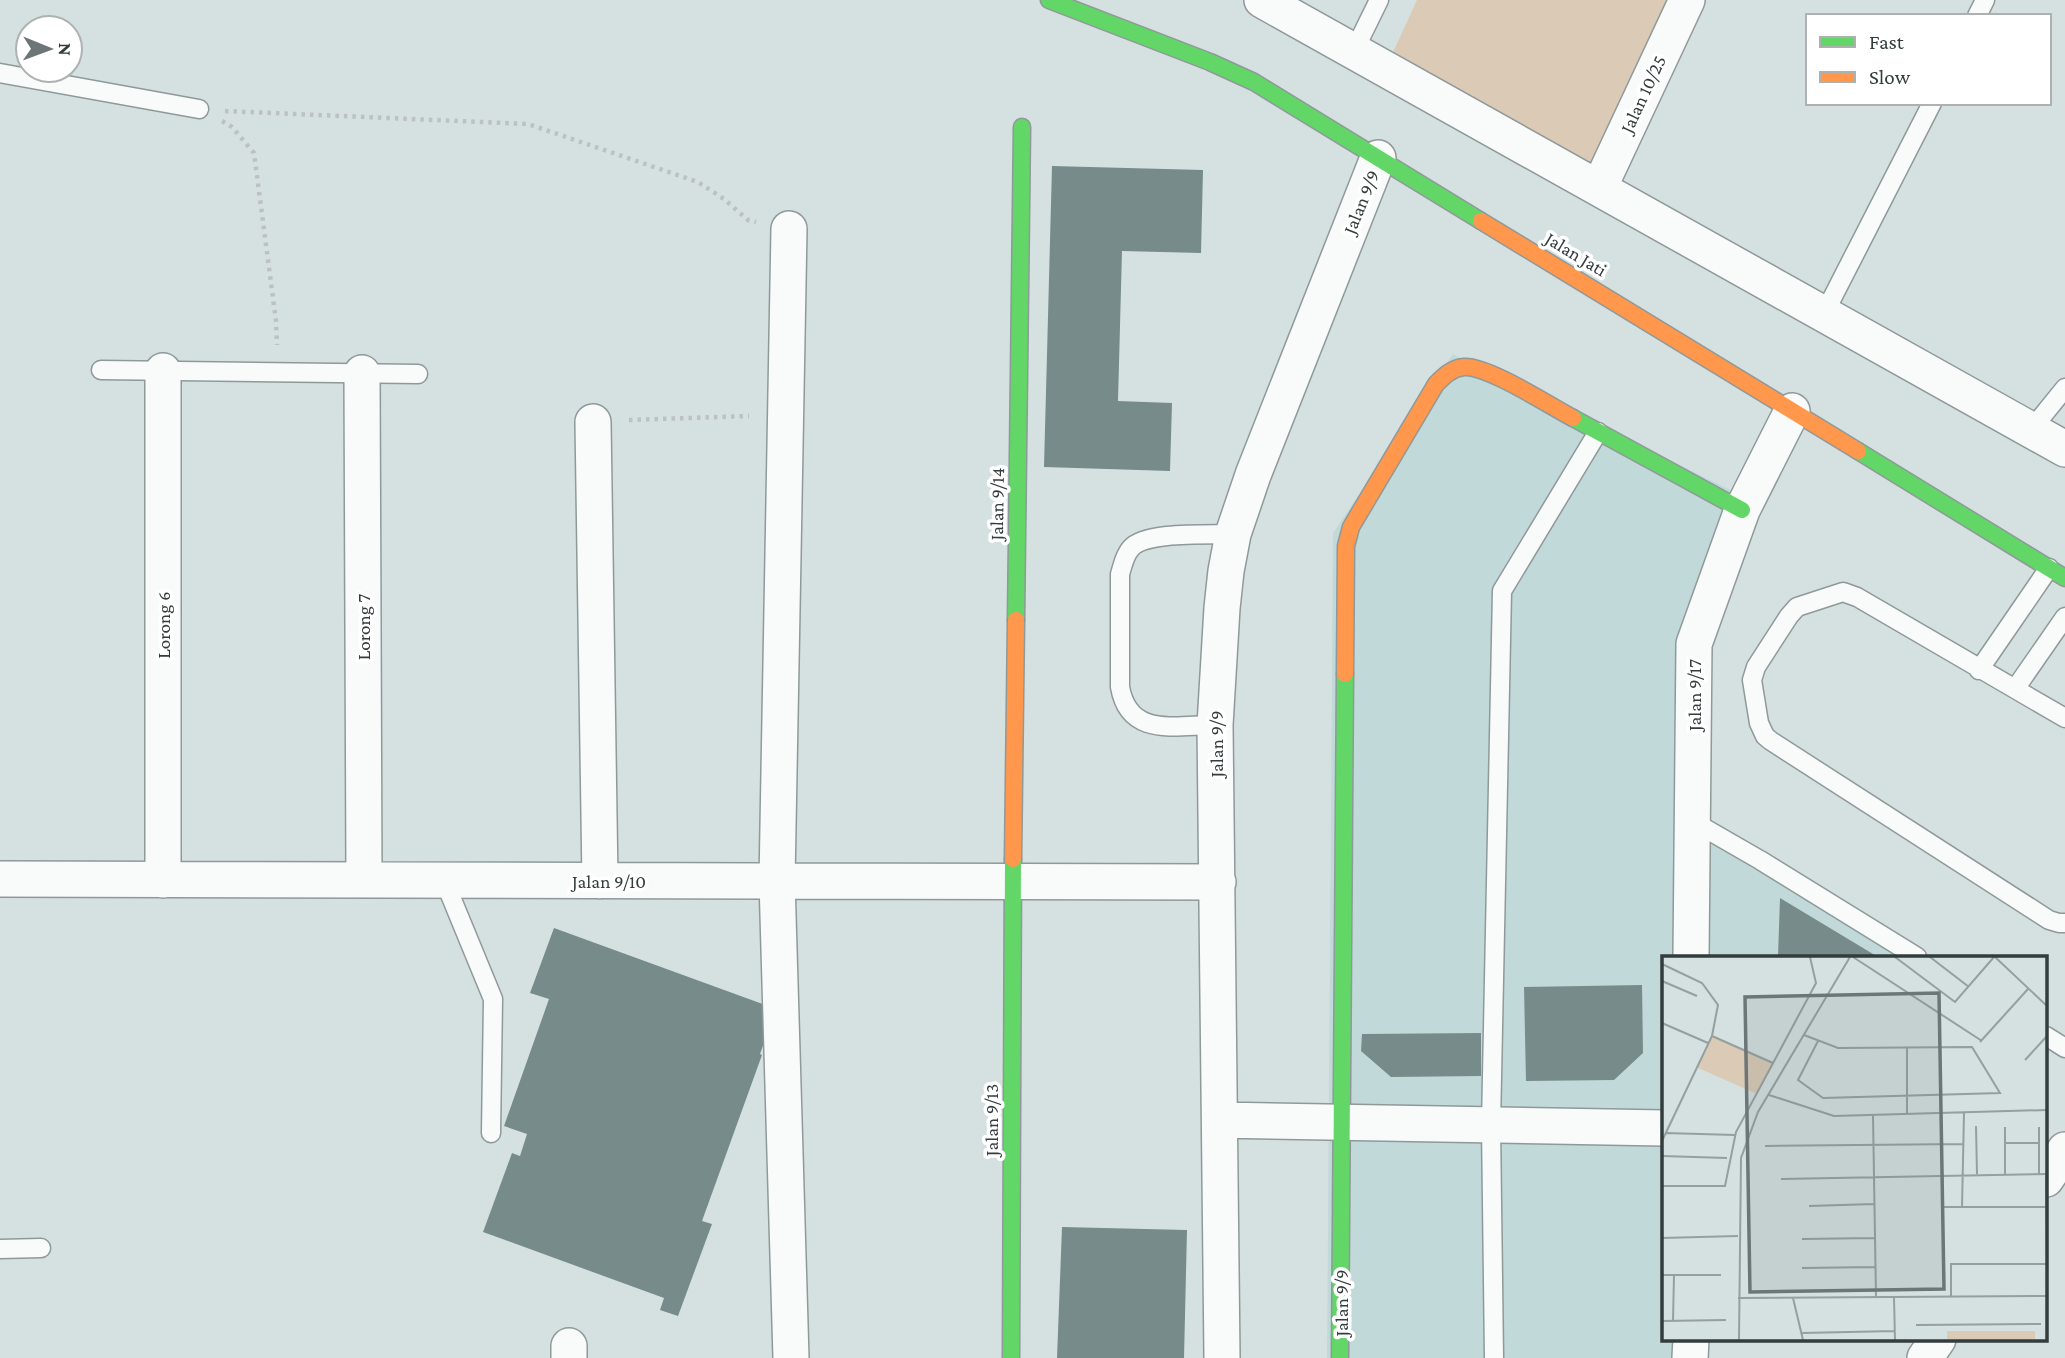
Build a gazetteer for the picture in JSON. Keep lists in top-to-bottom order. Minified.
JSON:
{"streets":{"street":["Jalan 10/25","Jalan 9/9","Jalan Jati","Jalan 9/14","Lorong 6","Lorong 7","Jalan 9/17","Jalan 9/10","Jalan 9/13"]},"crossings":[["Jalan 9/9","Jalan Jati"],["Jalan 9/9","Jalan 9/17"],["Jalan 9/9","Jalan 9/10"],["Jalan Jati","Jalan 9/17"],["Jalan 9/14","Jalan 9/10"],["Jalan 9/14","Jalan 9/13"],["Lorong 6","Jalan 9/10"],["Lorong 7","Jalan 9/10"],["Jalan 9/10","Jalan 9/13"]],"legend":["Fast","Slow"],"north":"right"}
